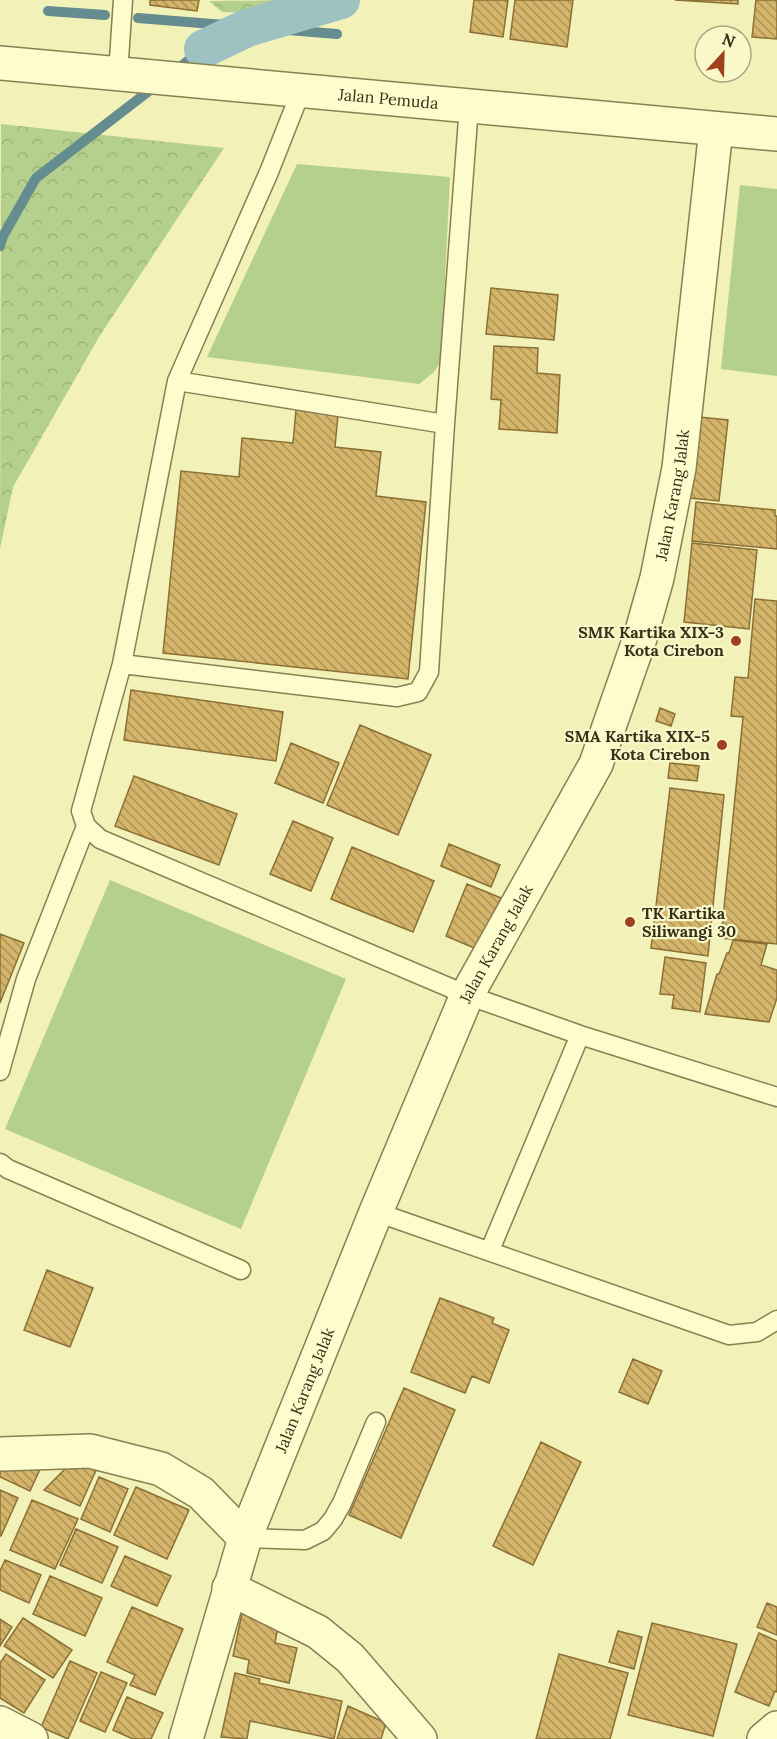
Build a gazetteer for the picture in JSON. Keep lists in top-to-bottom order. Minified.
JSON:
{"streets":{"street":["Jalan Pemuda","Jalan Karang Jalak"]},"crossings":[["Jalan Pemuda","Jalan Karang Jalak"]],"places":["SMK Kartika XIX-3 Kota Cirebon","SMA Kartika XIX-5 Kota Cirebon","TK Kartika Siliwangi 30"],"north":"top"}
